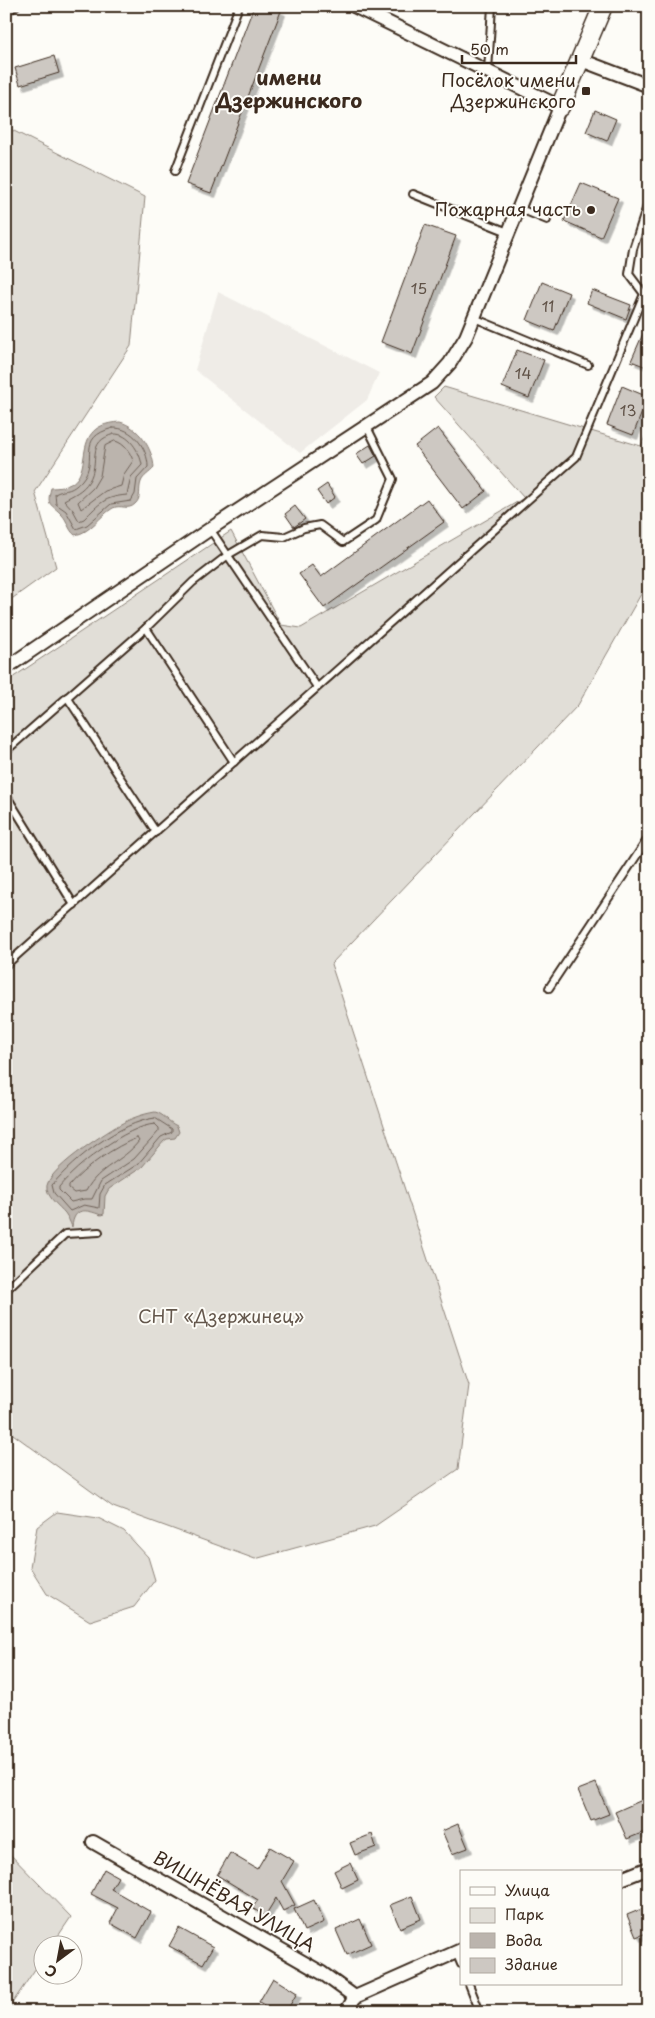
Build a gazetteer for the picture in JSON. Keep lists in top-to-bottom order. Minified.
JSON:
{"streets":{"street":["ВИШНЁВАЯ УЛИЦА"]},"districts":["имени Дзержинского"],"parks":["СНТ «Дзержинец»"],"places":{"transit":["Посёлок имени Дзержинского"],"other":["Пожарная часть"]},"house_numbers":["15","11","14","13"],"legend":["Улица","Парк","Вода","Здание"],"scale_bar":"50 m","north":"bottom left"}
